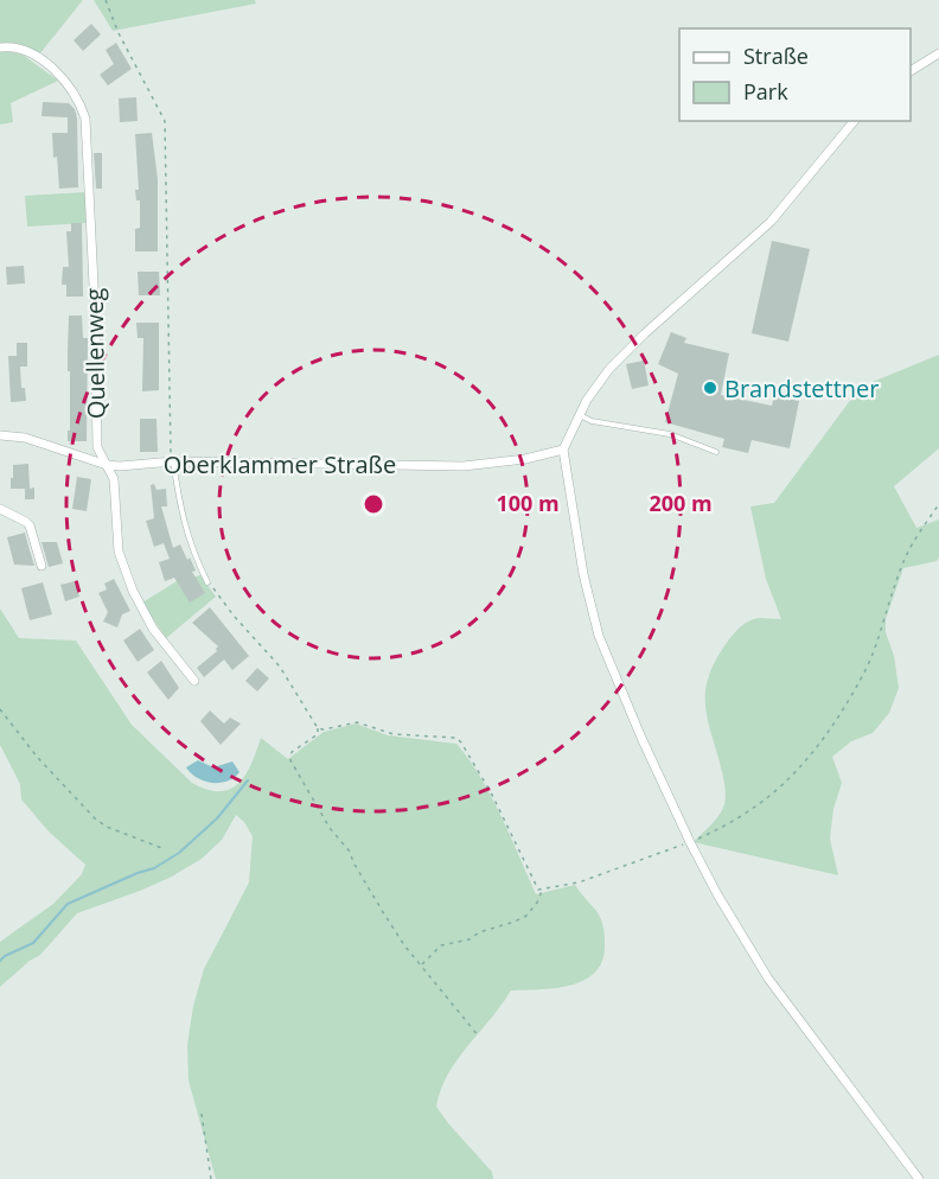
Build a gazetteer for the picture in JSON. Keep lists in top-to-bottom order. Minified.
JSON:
{"streets":{"street":["Quellenweg","Oberklammer Straße"]},"crossings":[["Quellenweg","Oberklammer Straße"]],"places":["Brandstettner"],"legend":["Straße","Park"],"rings":["100 m","200 m"]}
